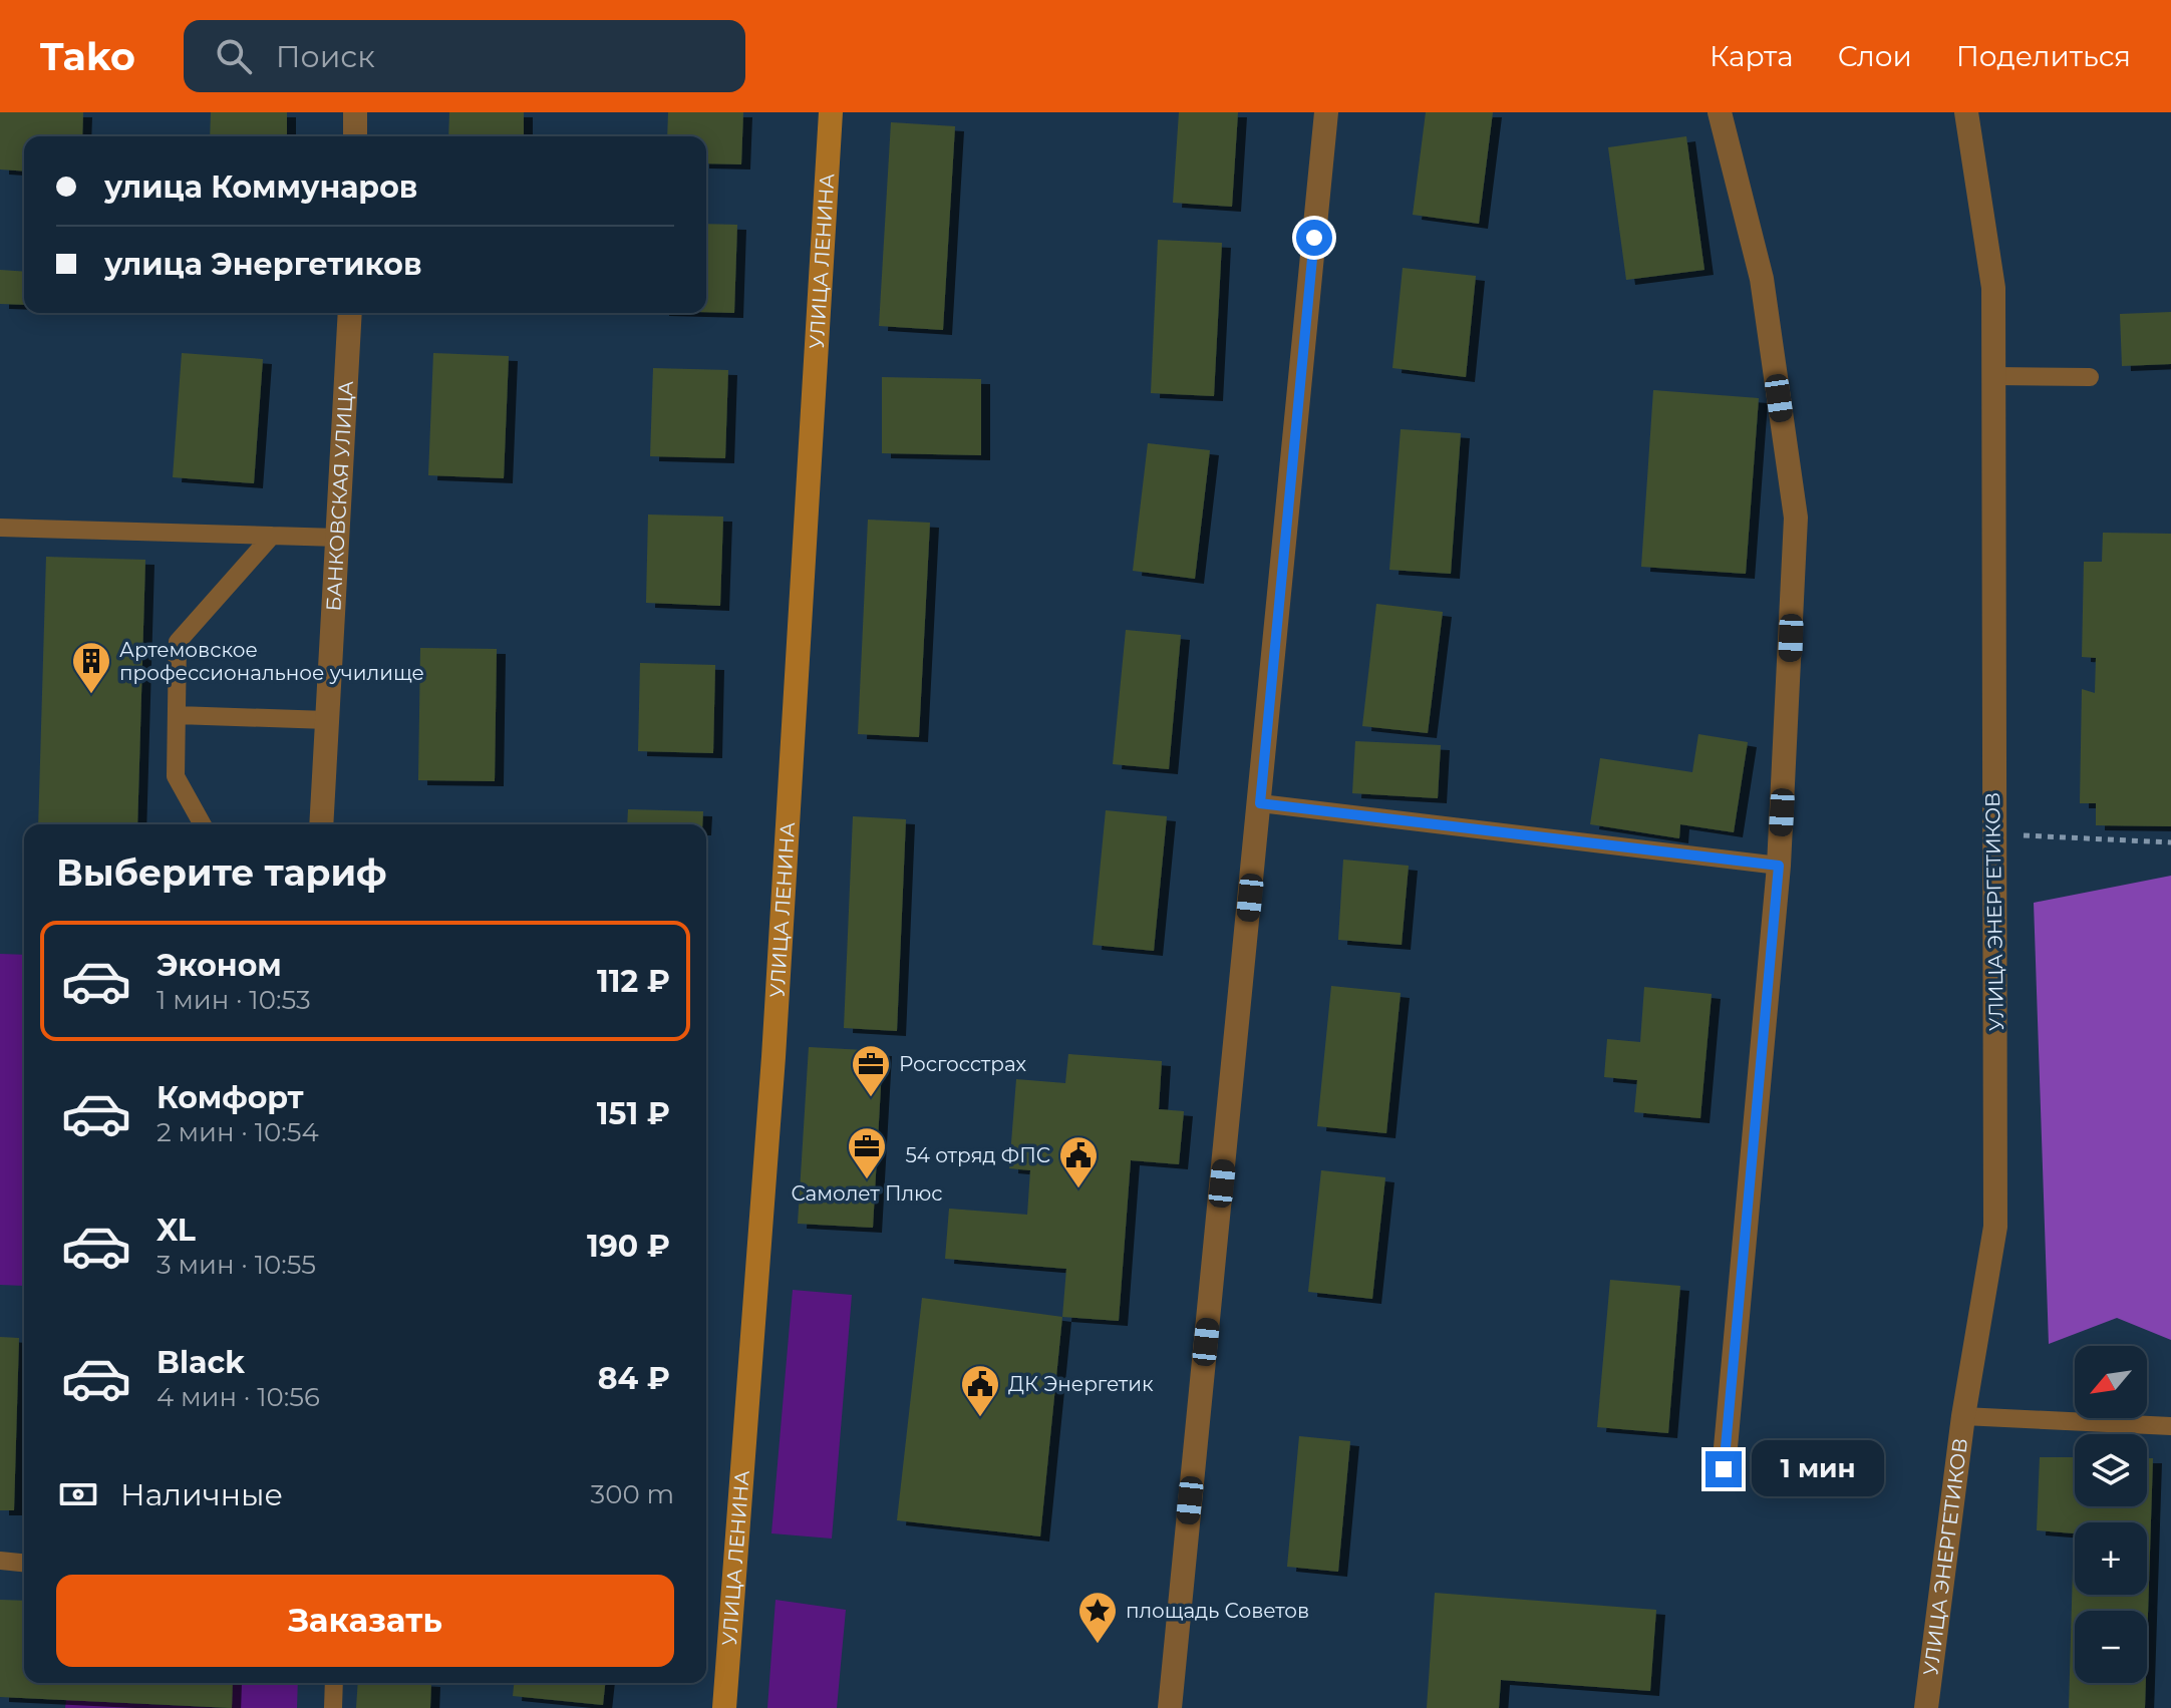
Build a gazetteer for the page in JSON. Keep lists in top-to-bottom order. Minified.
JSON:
{"streets":{"street":["УЛИЦА ЛЕНИНА","БАНКОВСКАЯ УЛИЦА","УЛИЦА ЭНЕРГЕТИКОВ"]},"places":{"building":["Артемовское профессиональное училище"],"office":["Росгосстрах","Самолет Плюс"],"public building":["54 отряд ФПС","ДК Энергетик"],"place":["площадь Советов"]},"north":"bottom left","page":{"header":"Tako","search":"Поиск","nav":["Карта","Слои","Поделиться"],"banner":["улица Коммунаров","улица Энергетиков"],"heading":"Выберите тариф","list":[{"name":"Эконом","note":"1 мин · 10:53","value":"112 ₽"},{"name":"Комфорт","note":"2 мин · 10:54","value":"151 ₽"},{"name":"XL","note":"3 мин · 10:55","value":"190 ₽"},{"name":"Black","note":"4 мин · 10:56","value":"84 ₽"}],"map_buttons":["+","−"],"bubble":"1 мин","pay":["Наличные","300 m"],"buttons":"Заказать"}}
